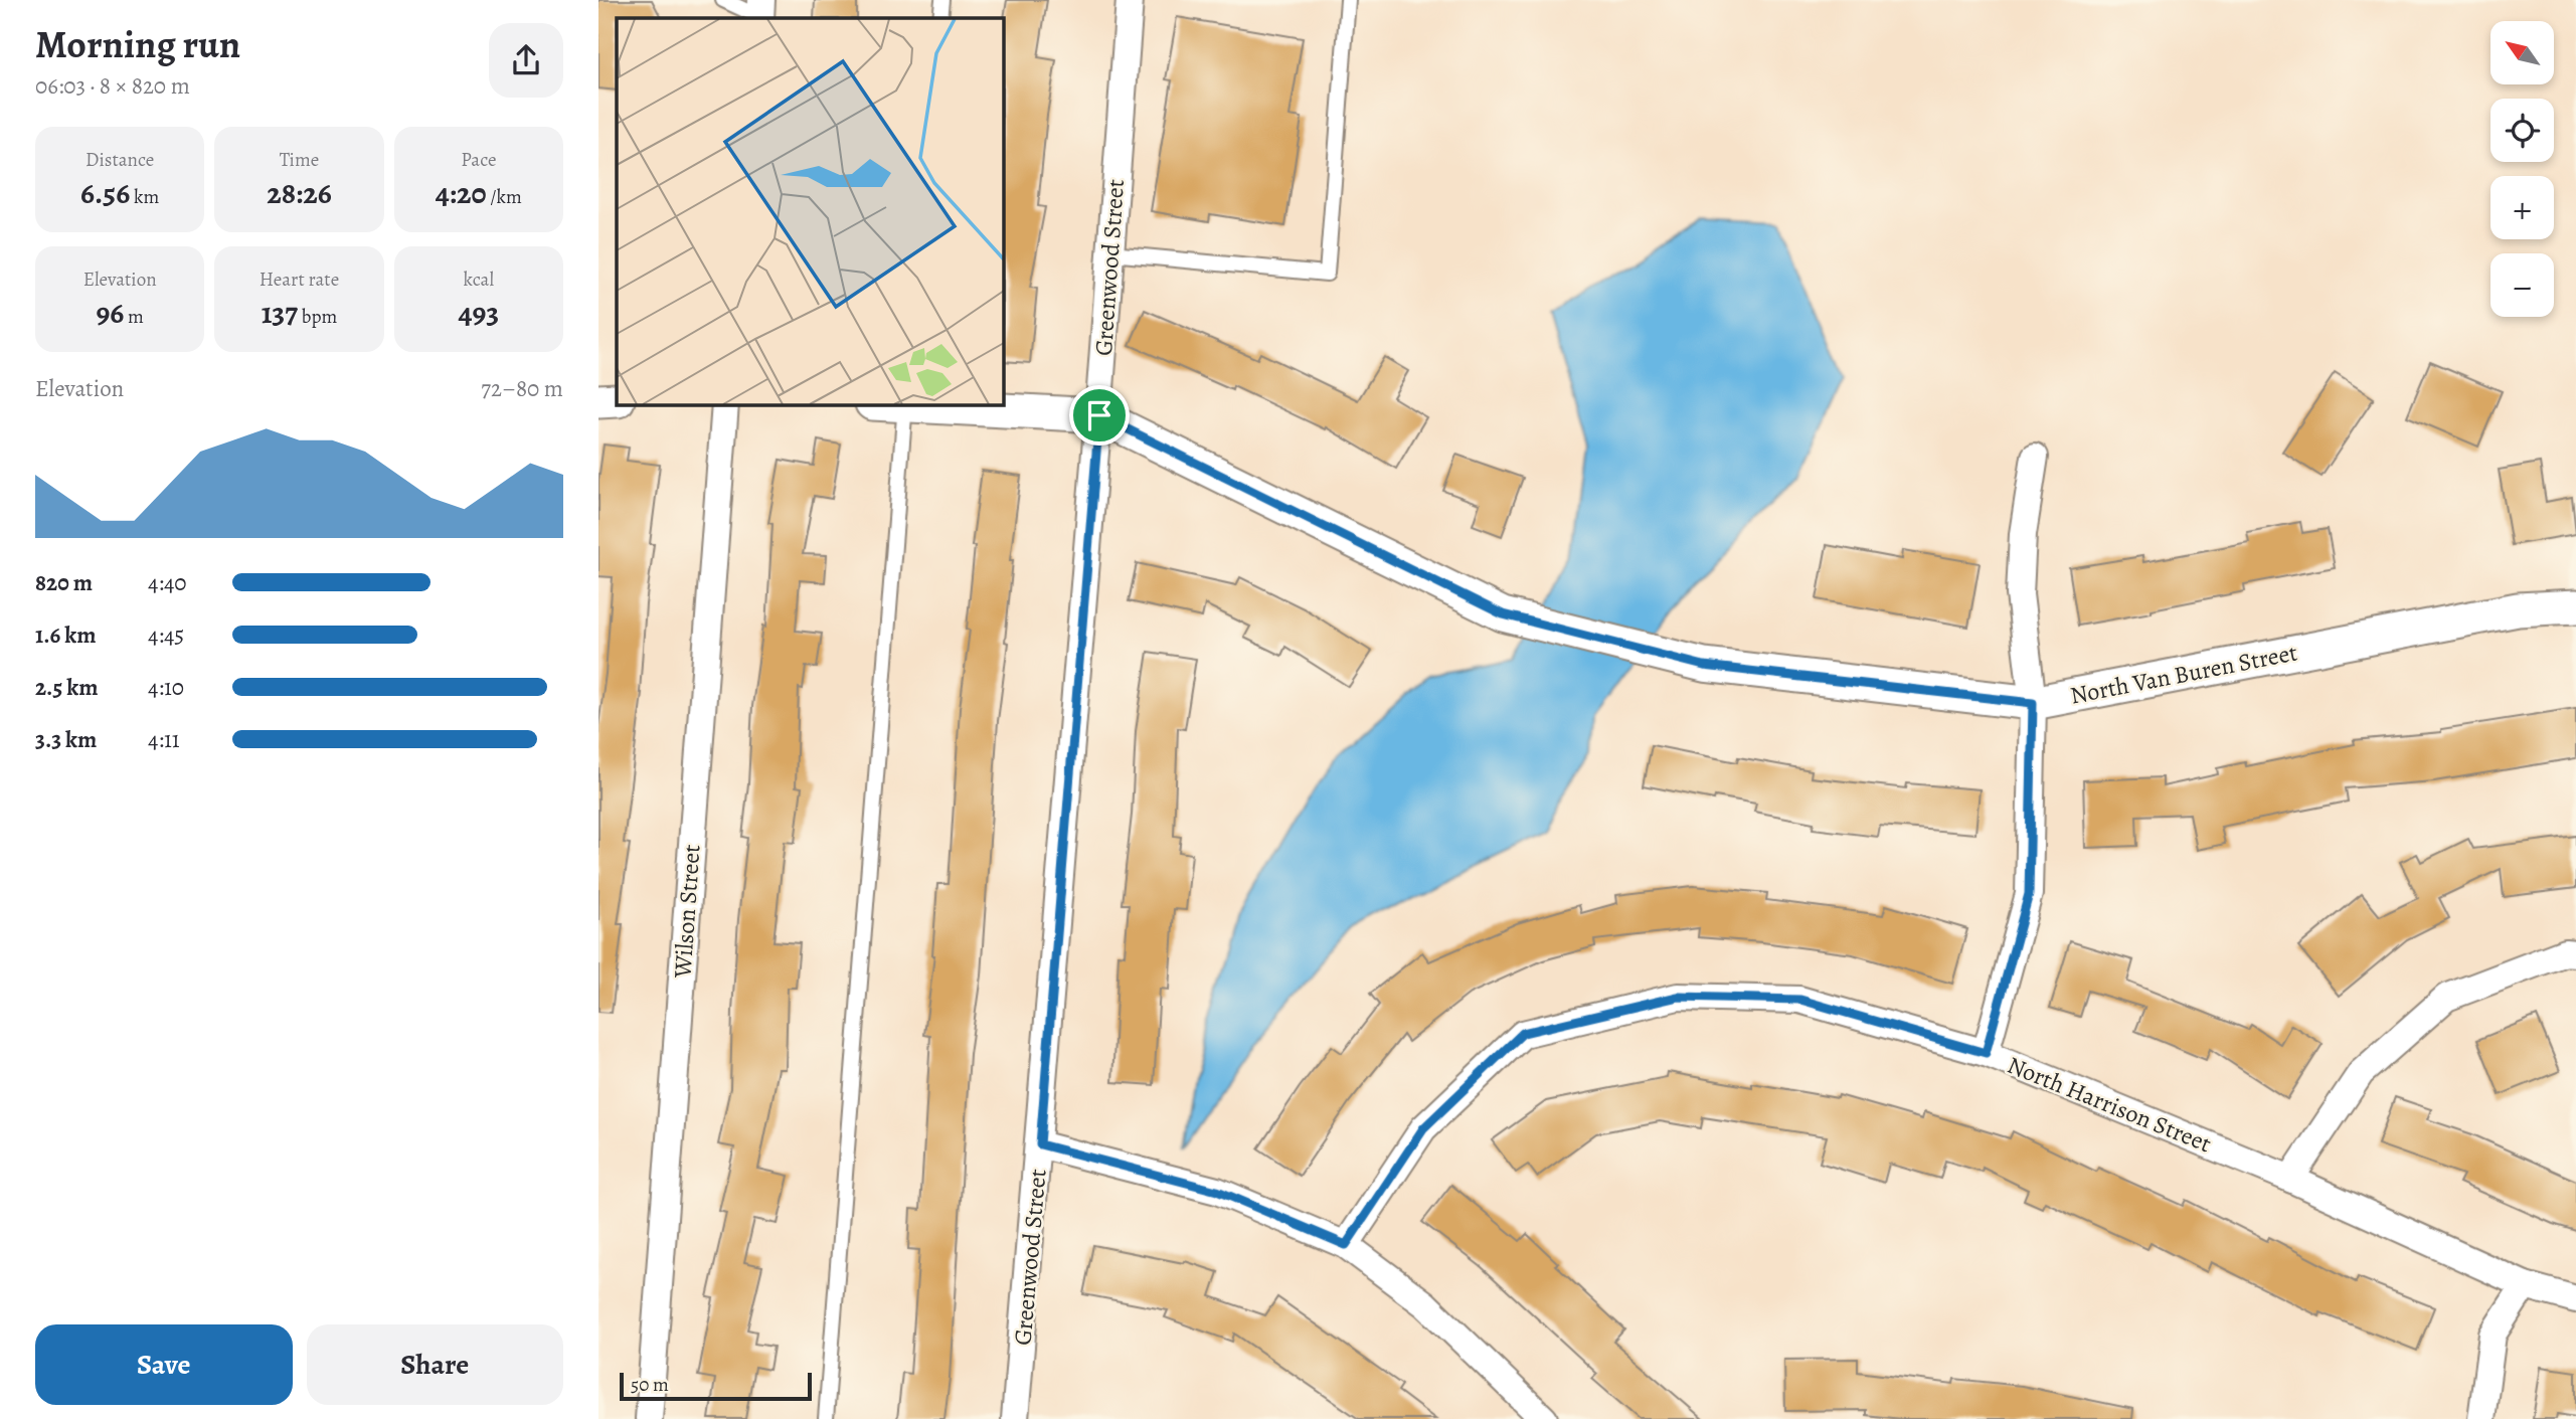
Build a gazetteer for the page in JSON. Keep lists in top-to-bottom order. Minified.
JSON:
{"streets":{"street":["Greenwood Street","North Van Buren Street","Wilson Street","North Harrison Street"]},"crossings":[["Greenwood Street","North Van Buren Street"]],"scale_bar":"50 m","north":"top left","page":{"heading":["Morning run","06:03 · 8 × 820 m"],"map_buttons":["+","−"],"stats":[["Distance","6.56 km"],["Time","28:26"],["Pace","4:20 /km"],["Elevation","96 m"],["Heart rate","137 bpm"],["kcal","493"]],"chart":["Elevation","72–80 m"],"list":[{"name":"820 m","note":"4:40"},{"name":"1.6 km","note":"4:45"},{"name":"2.5 km","note":"4:10"},{"name":"3.3 km","note":"4:11"}],"buttons":["Save","Share"],"scale":"50 m"}}
